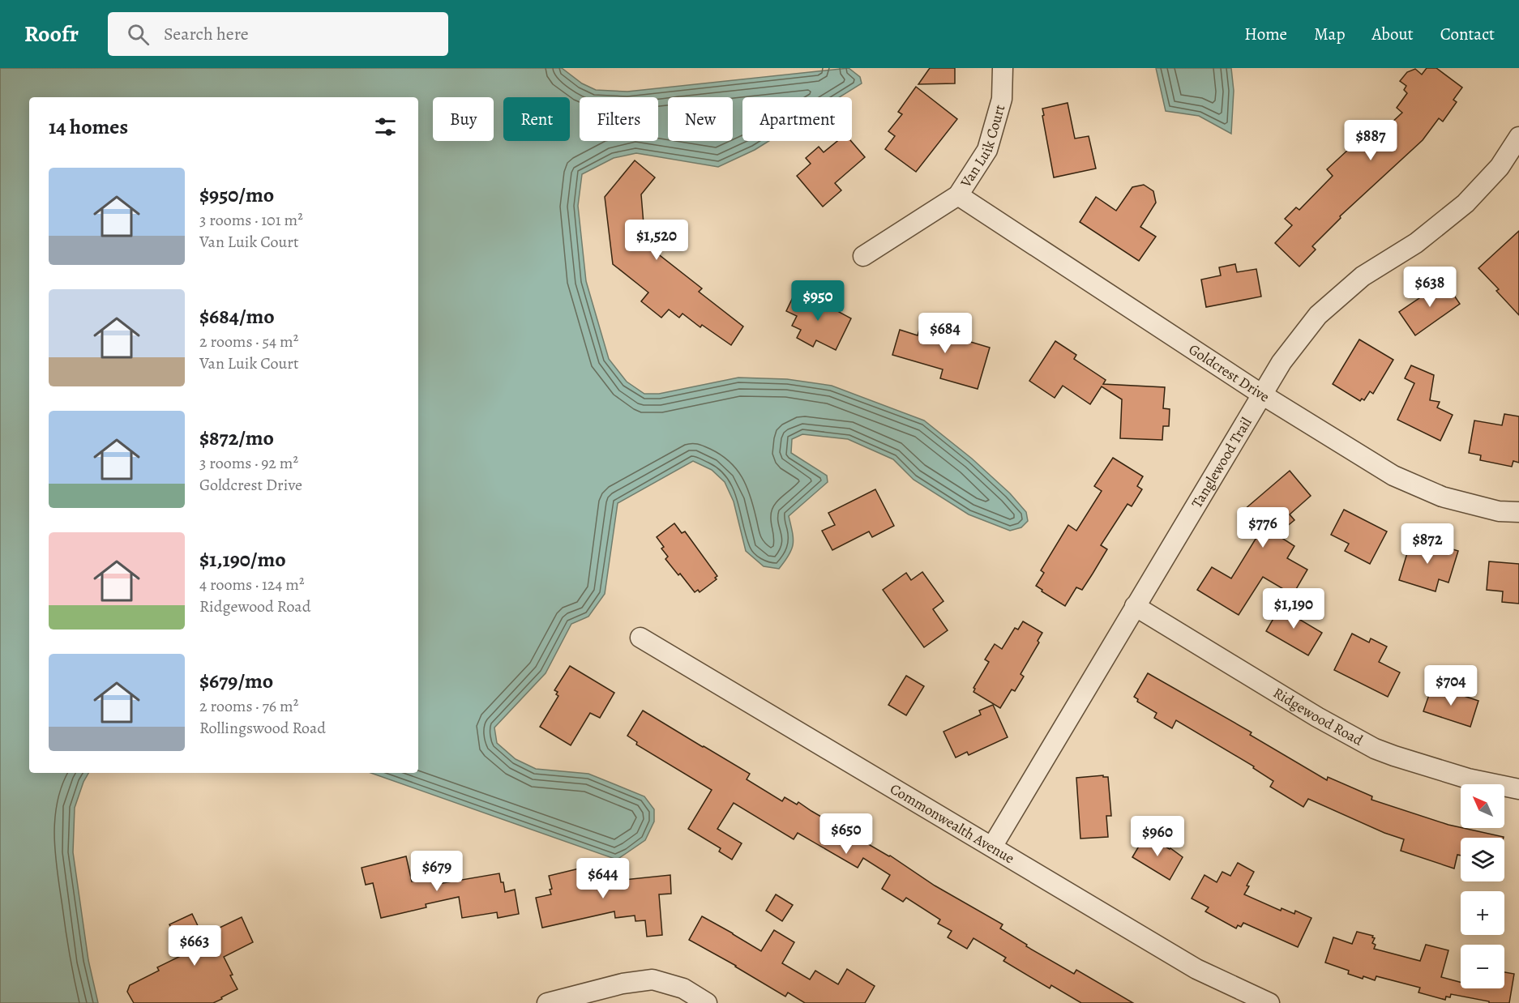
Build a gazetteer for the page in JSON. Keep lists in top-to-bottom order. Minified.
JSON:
{"streets":{"street":["Van Luik Court","Goldcrest Drive","Tanglewood Trail","Ridgewood Road","Commonwealth Avenue"]},"crossings":[["Van Luik Court","Goldcrest Drive"],["Goldcrest Drive","Tanglewood Trail"],["Tanglewood Trail","Ridgewood Road"],["Tanglewood Trail","Commonwealth Avenue"]],"north":"top left","page":{"header":"Roofr","search":"Search here","nav":["Home","Map","About","Contact"],"chip":["Buy","Rent","Filters","New","Apartment"],"heading":"14 homes","price":["$887","$1,520","$638","$950","$684","$776","$872","$1,190","$704","$650","$960","$679","$644","$663"],"list":[{"name":"$950/mo","note":"3 rooms · 101 m² · Van Luik Court"},{"name":"$684/mo","note":"2 rooms · 54 m² · Van Luik Court"},{"name":"$872/mo","note":"3 rooms · 92 m² · Goldcrest Drive"},{"name":"$1,190/mo","note":"4 rooms · 124 m² · Ridgewood Road"},{"name":"$679/mo","note":"2 rooms · 76 m² · Rollingswood Road"}],"map_buttons":["+","−"]}}
